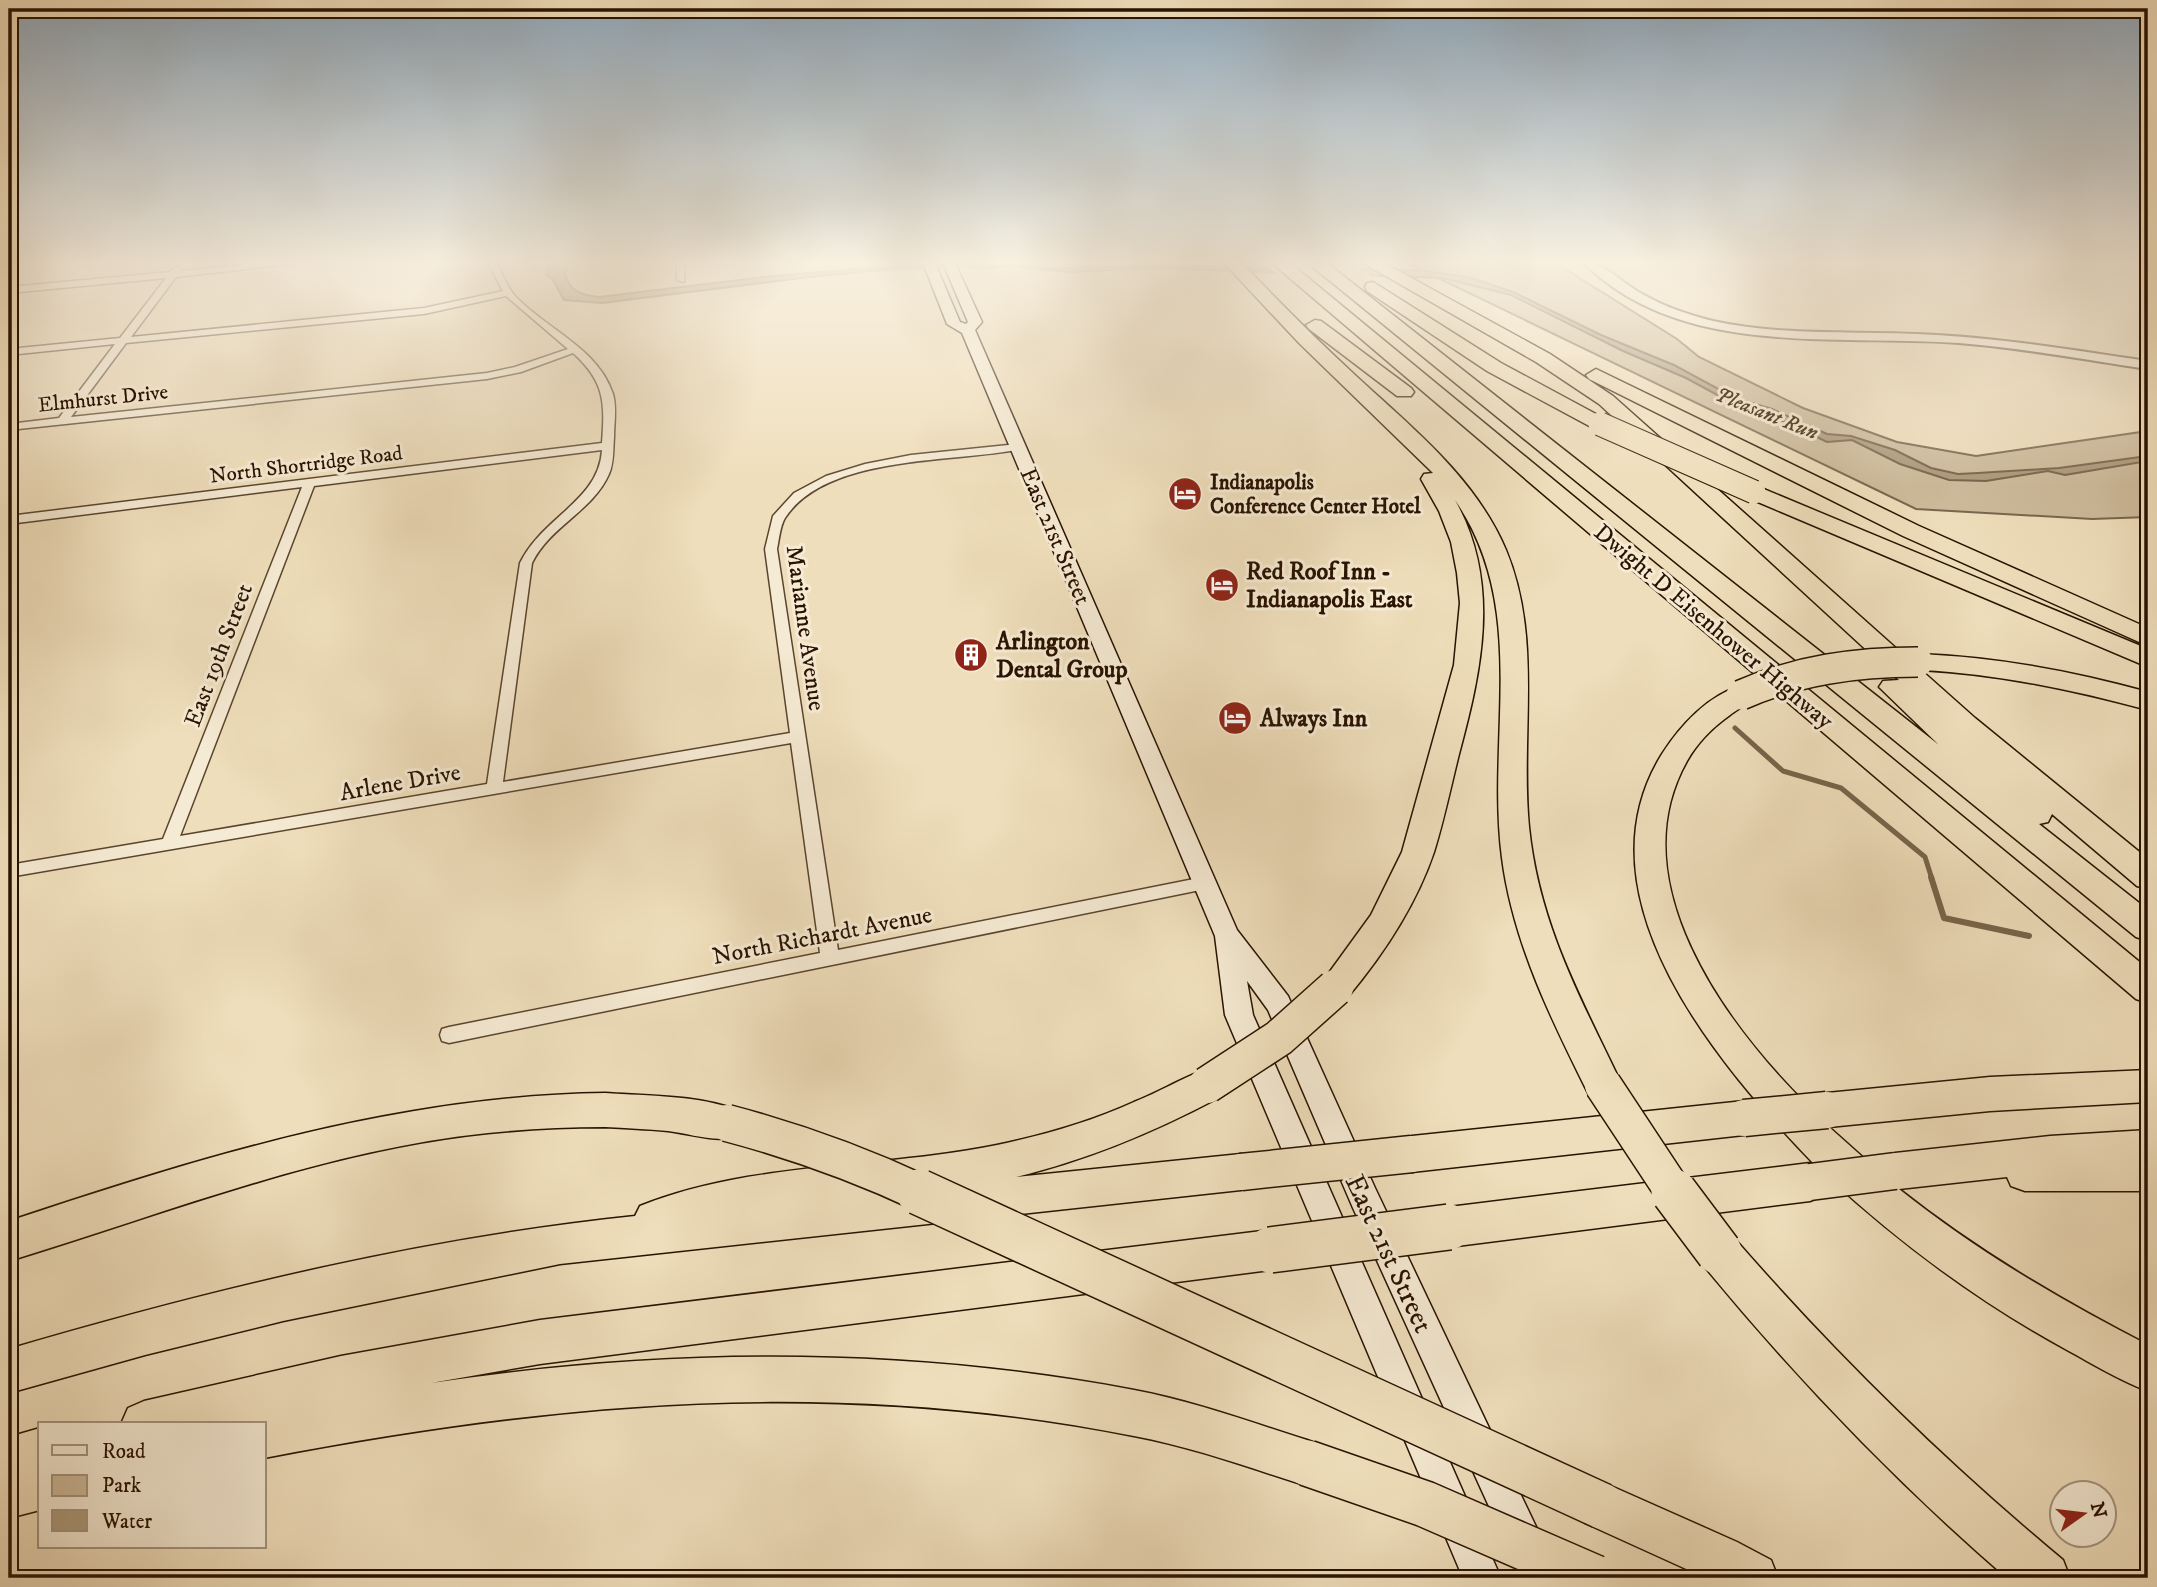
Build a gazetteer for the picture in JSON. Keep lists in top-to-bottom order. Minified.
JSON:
{"streets":{"highway":["Dwight D Eisenhower Highway"],"main road":["East 21st Street"],"street":["Elmhurst Drive","North Shortridge Road","Marianne Avenue","East 19th Street","Arlene Drive","North Richardt Avenue"]},"crossings":[["North Shortridge Road","East 19th Street"],["East 21st Street","Marianne Avenue"],["East 21st Street","North Richardt Avenue"],["Marianne Avenue","Arlene Drive"],["Marianne Avenue","North Richardt Avenue"],["East 19th Street","Arlene Drive"]],"water":["Pleasant Run"],"places":{"hotel":["Indianapolis Conference Center Hotel","Red Roof Inn - Indianapolis East","Always Inn"],"building":["Arlington Dental Group"]},"legend":["Road","Park","Water"],"north":"right"}
